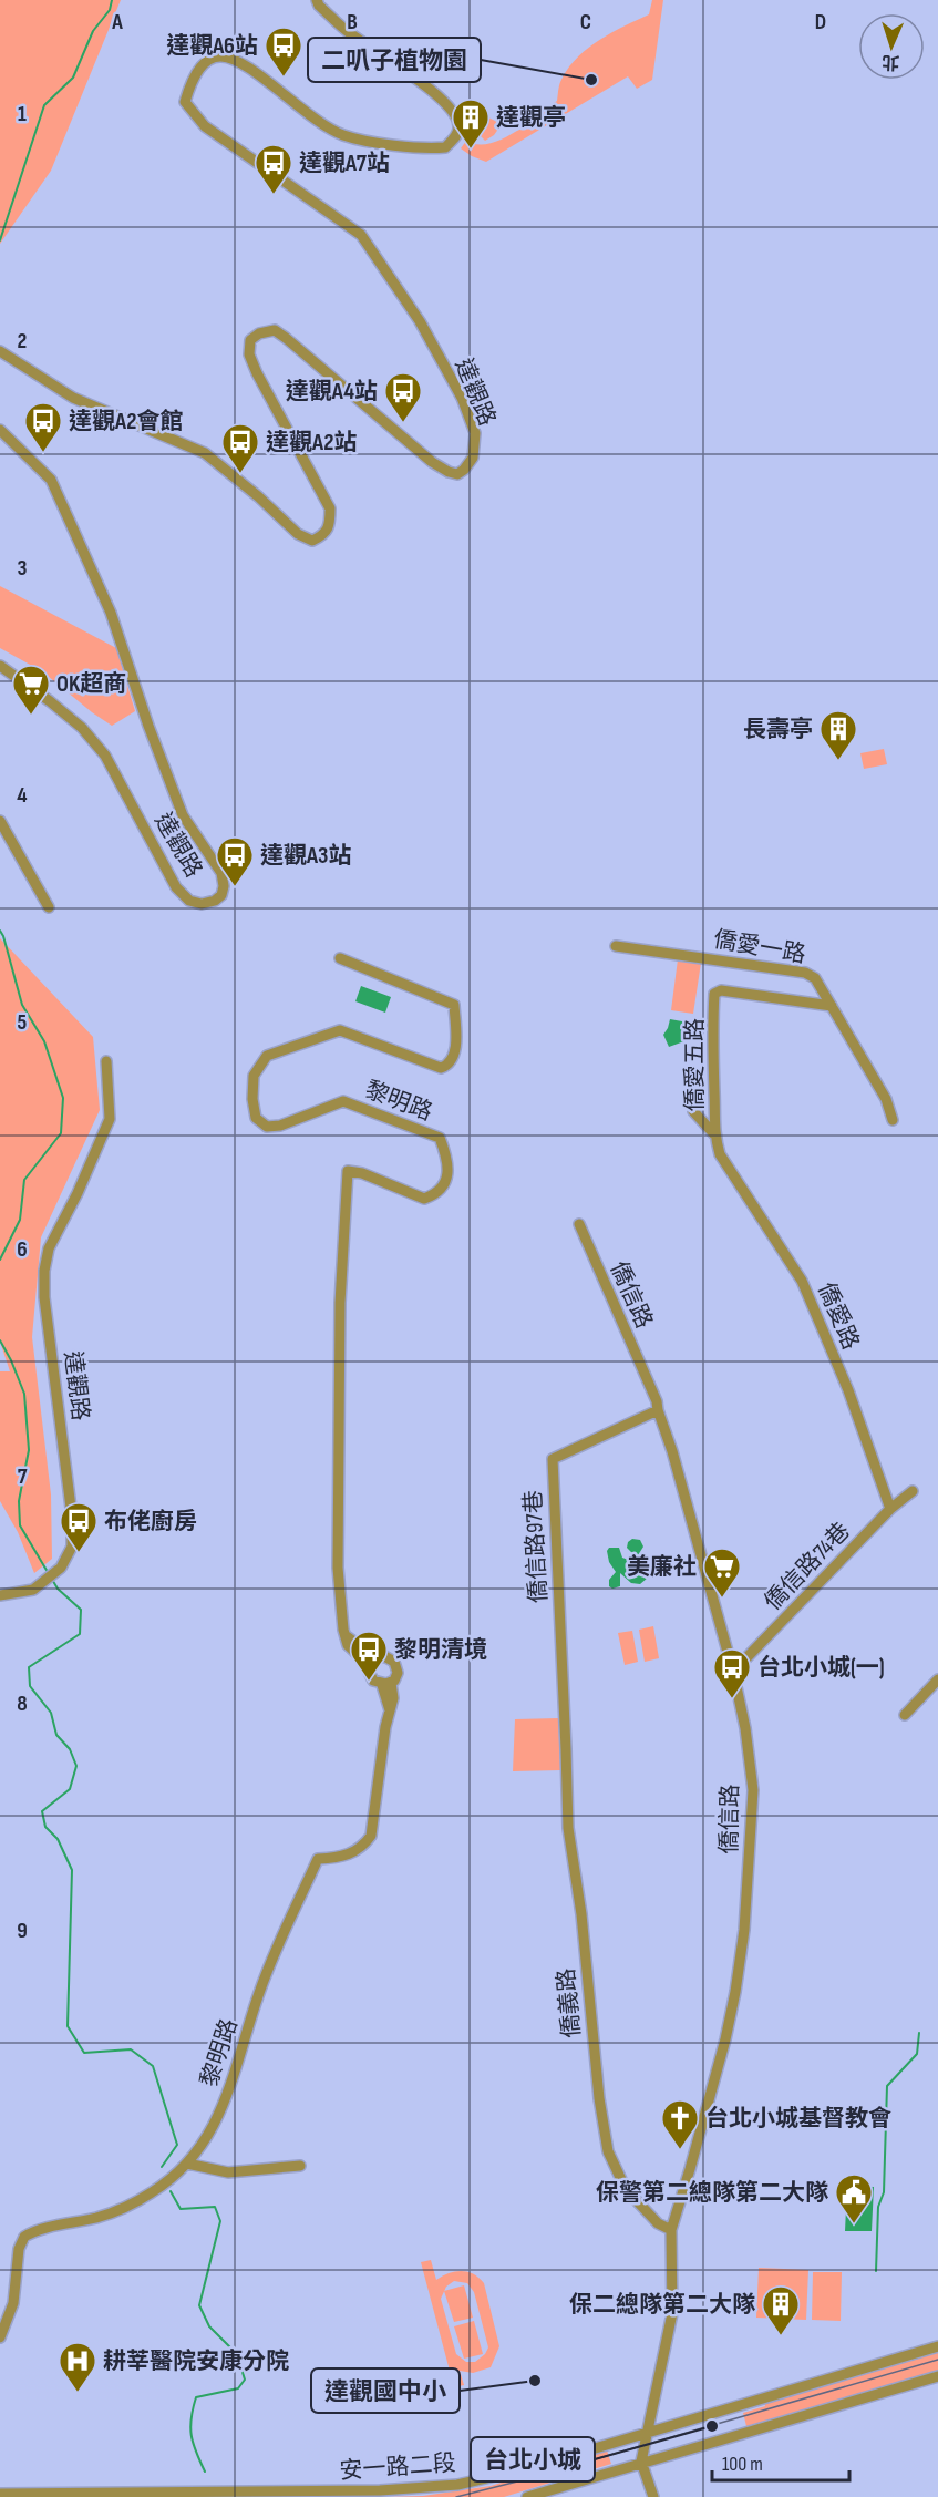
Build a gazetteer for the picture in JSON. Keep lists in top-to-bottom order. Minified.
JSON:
{"streets":{"street":["達觀路","僑愛一路","僑愛五路","黎明路","僑信路","僑愛路","僑信路97巷","僑信路74巷","僑義路","安一路二段"]},"crossings":[["僑愛一路","僑愛五路"],["僑愛五路","僑愛路"],["僑信路","僑信路97巷"],["僑信路","僑信路74巷"],["僑信路","僑義路"],["僑信路","安一路二段"],["僑愛路","僑信路74巷"],["僑信路97巷","僑義路"]],"places":{"bus stop":["達觀A6站","達觀A7站","達觀A4站","達觀A2會館","達觀A2站","達觀A3站","布佬廚房","黎明清境","台北小城(一)"],"other":["二叭子植物園","達觀國中小","台北小城"],"building":["達觀亭","長壽亭","保二總隊第二大隊"],"supermarket":["OK超商","美廉社"],"church":["台北小城基督教會"],"public building":["保警第二總隊第二大隊"],"hospital":["耕莘醫院安康分院"]},"scale_bar":"100 m","north":"bottom","grid":{"columns":["A","B","C","D"],"rows":["1","2","3","4","5","6","7","8","9"]}}
